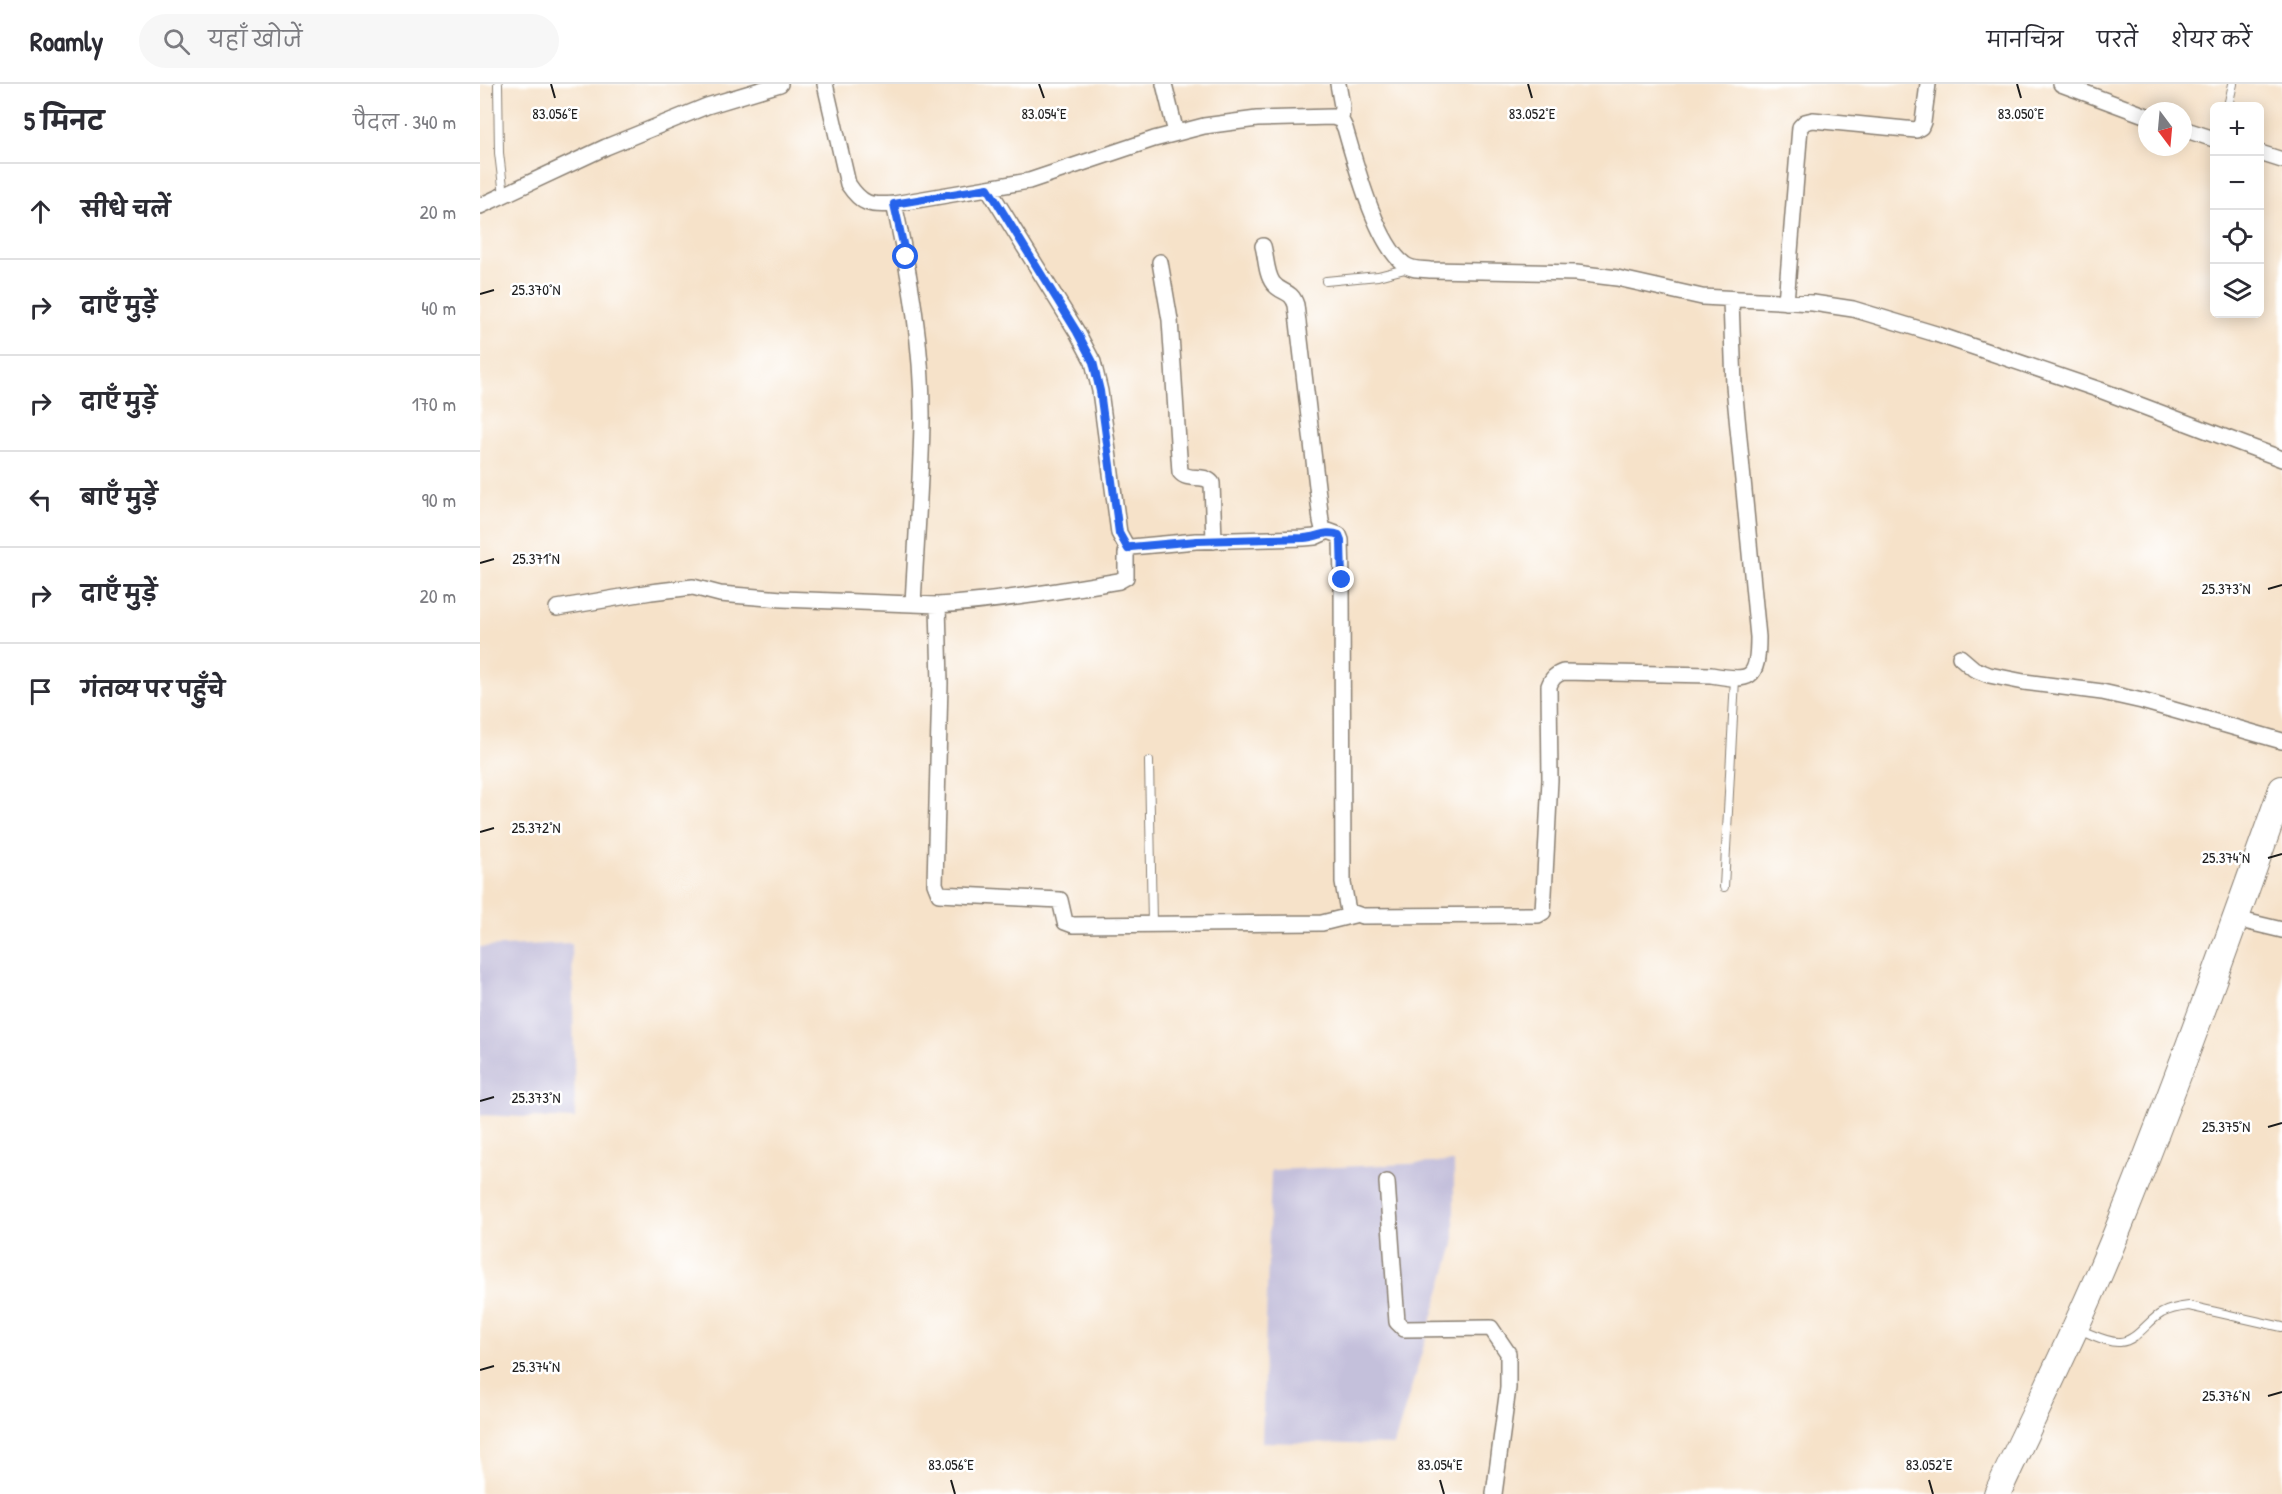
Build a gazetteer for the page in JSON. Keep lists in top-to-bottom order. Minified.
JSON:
{"north":"bottom","page":{"header":"Roamly","search":"यहाँ खोजें","nav":["मानचित्र","परतें","शेयर करें"],"heading":["5 मिनट","पैदल · 340 m"],"map_buttons":["+","−"],"list":[["सीधे चलें","20 m"],["दाएँ मुड़ें","40 m"],["दाएँ मुड़ें","170 m"],["बाएँ मुड़ें","90 m"],["दाएँ मुड़ें","20 m"],"गंतव्य पर पहुँचे"]},"coordinates":["83.056°E","83.054°E","83.052°E","83.050°E","25.370°N","25.371°N","25.373°N","25.372°N","25.374°N","25.375°N","25.376°N"]}
